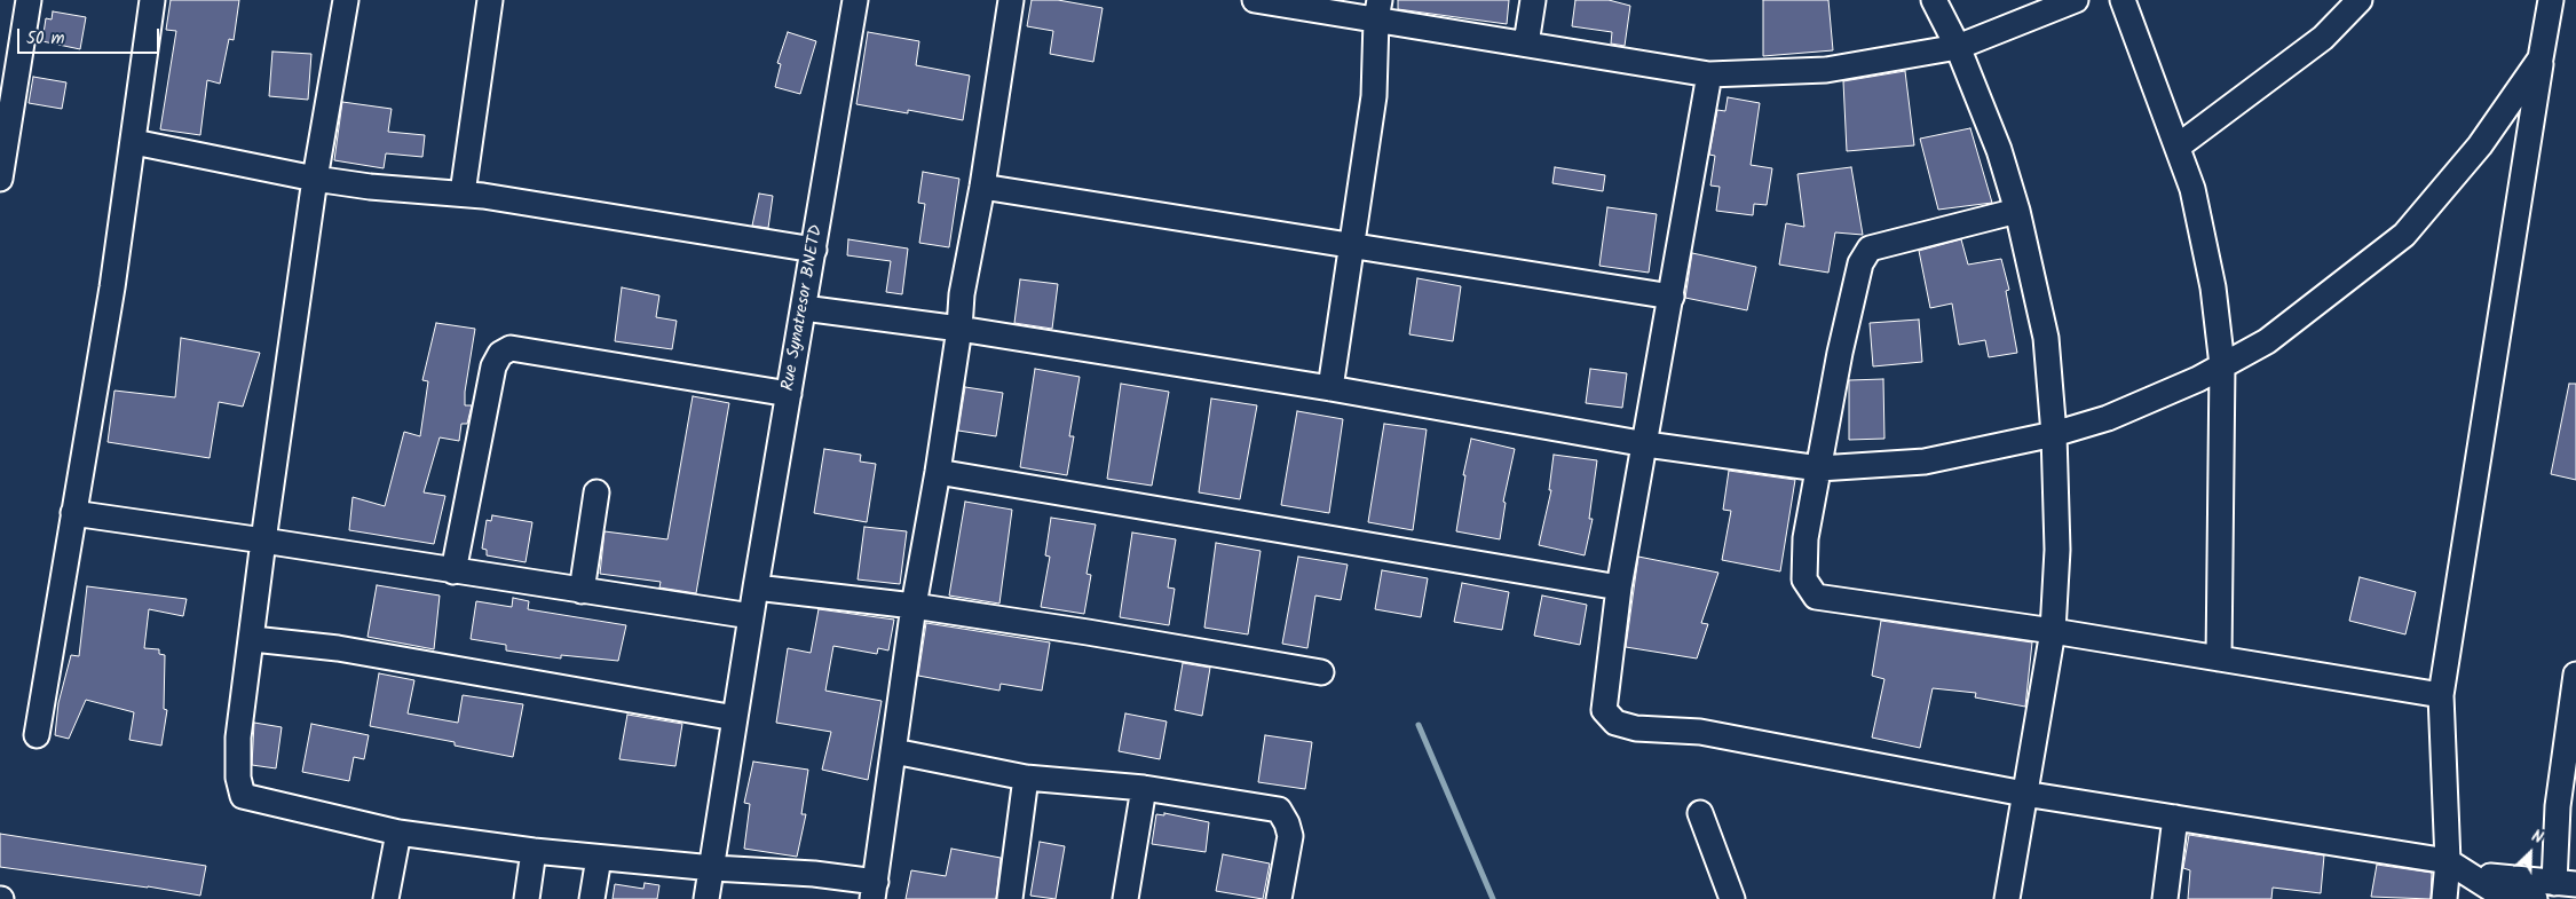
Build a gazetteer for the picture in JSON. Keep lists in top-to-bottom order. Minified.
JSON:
{"streets":{"street":["Rue Synatresor BNETD"]},"scale_bar":"50 m","north":"top right"}
